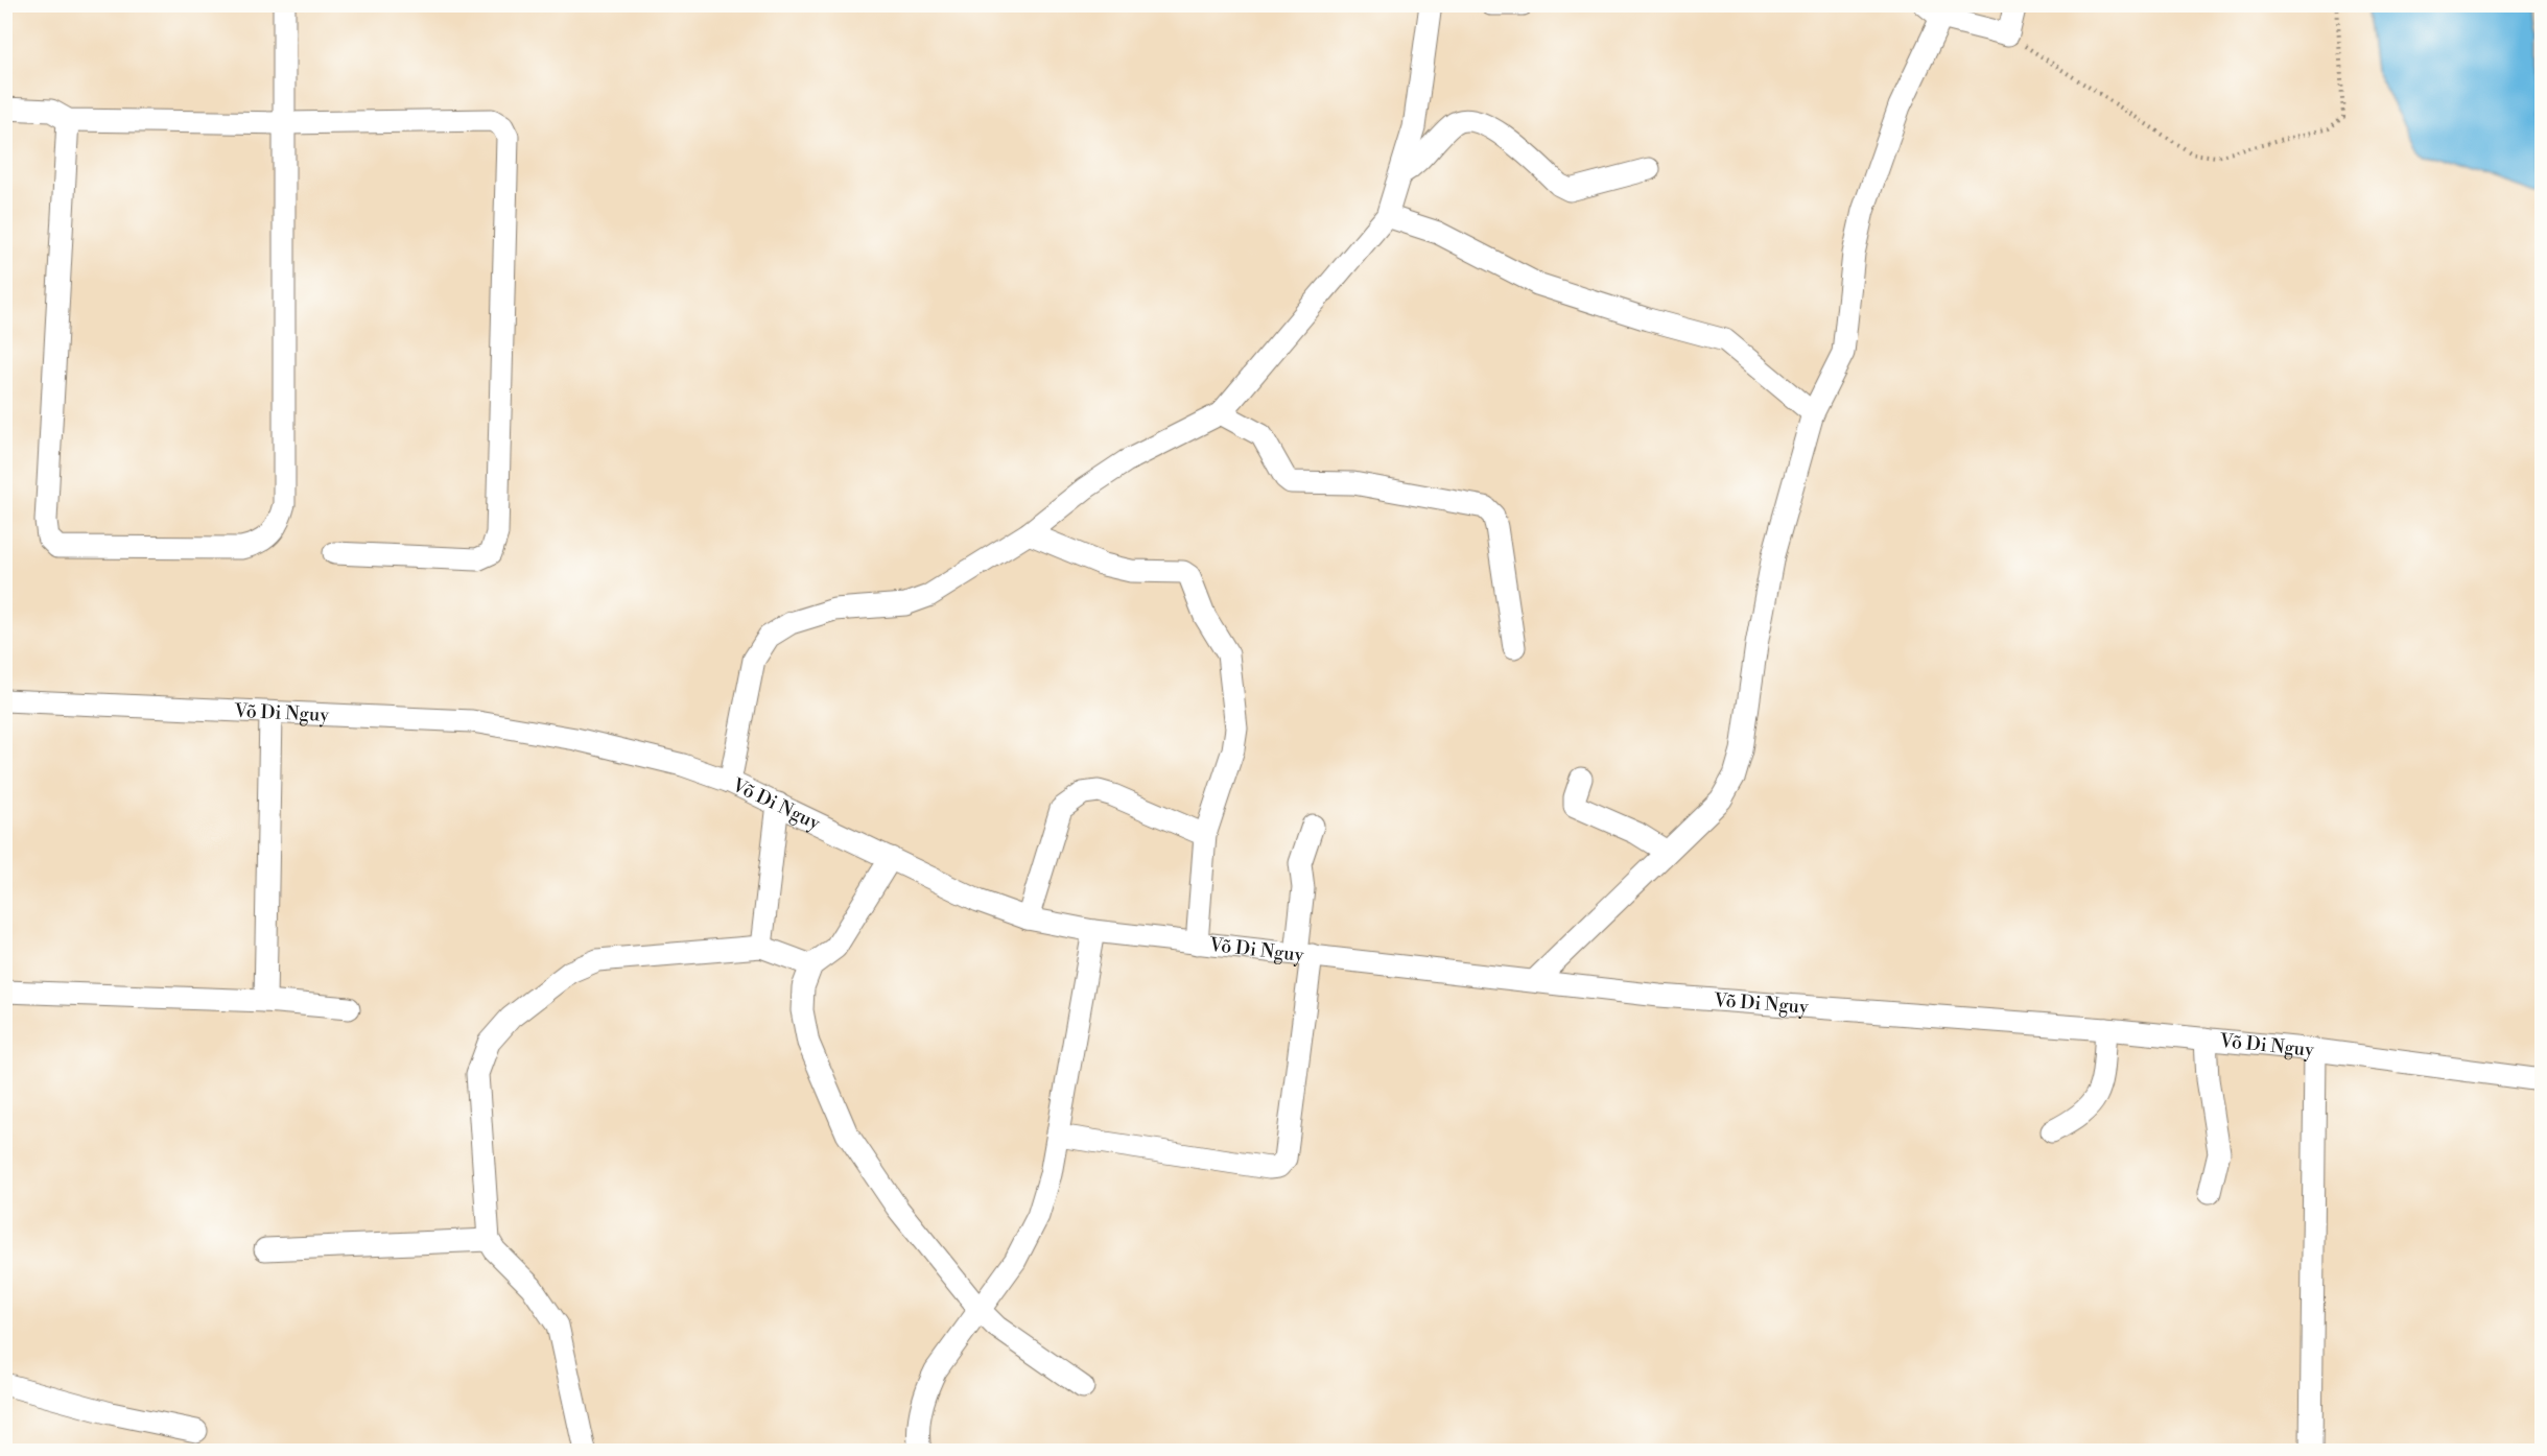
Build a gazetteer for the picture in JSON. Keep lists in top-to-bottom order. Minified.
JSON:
{"streets":{"street":["Võ Di Nguy"]}}
